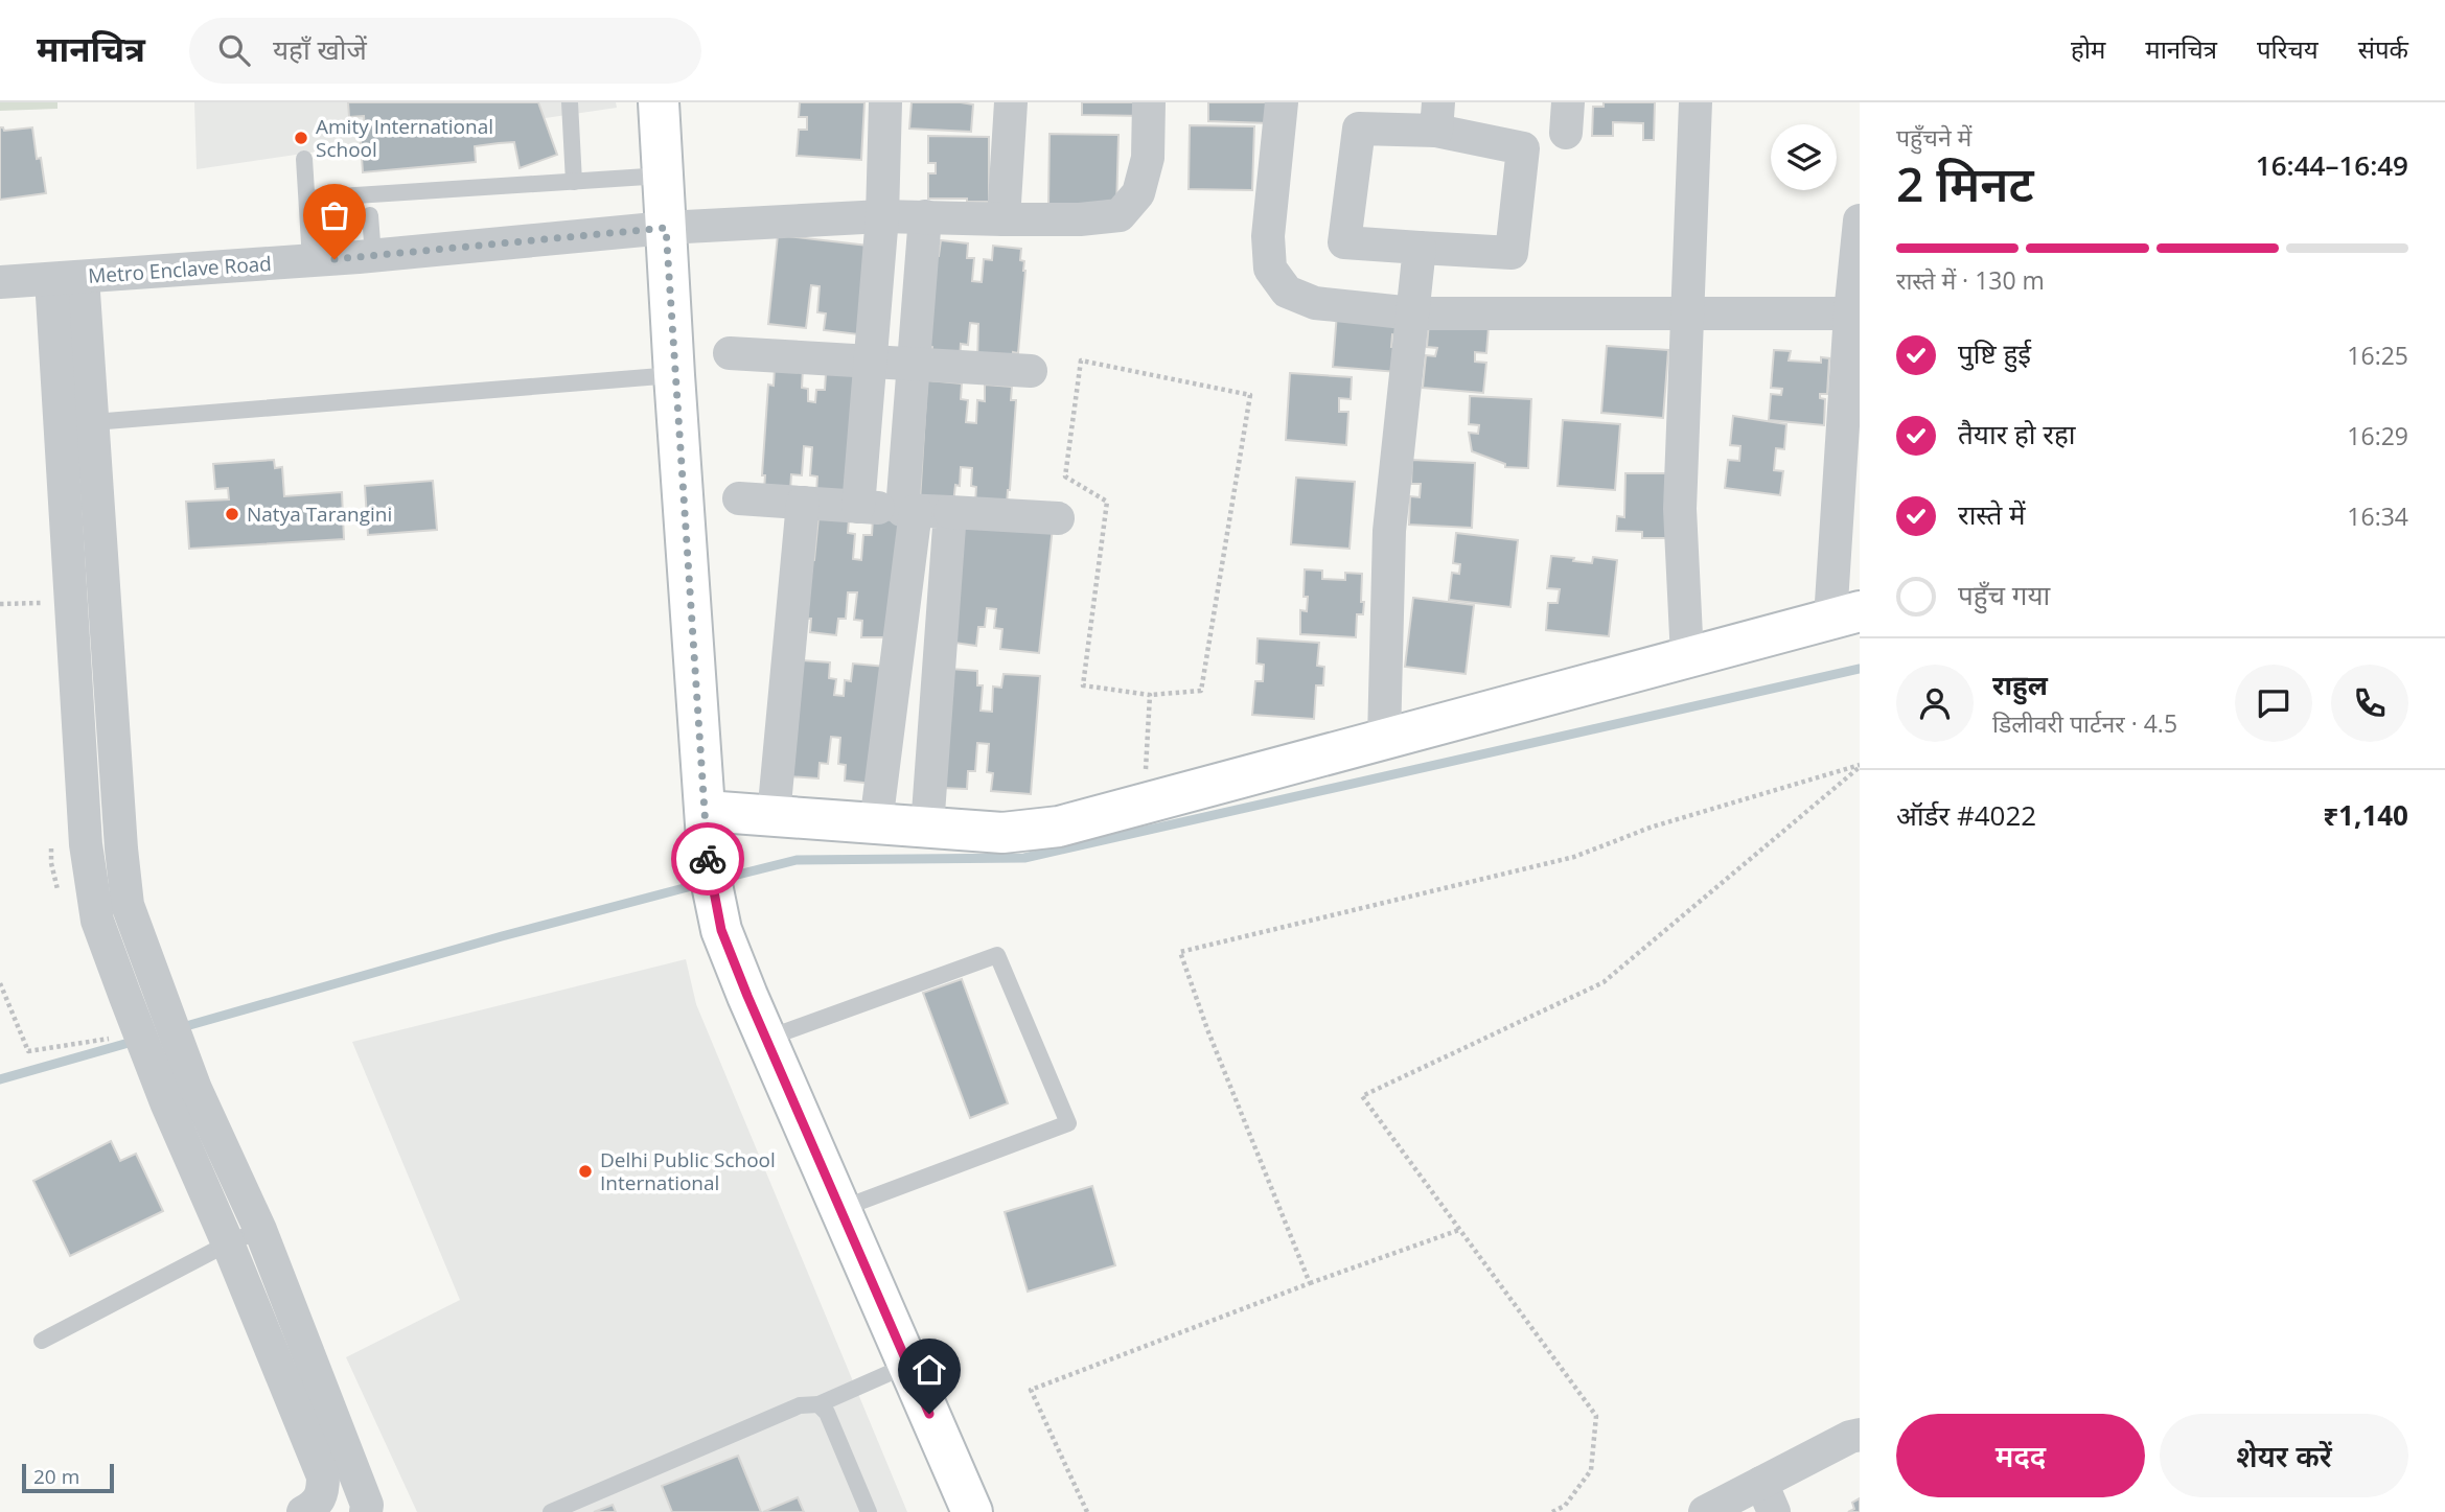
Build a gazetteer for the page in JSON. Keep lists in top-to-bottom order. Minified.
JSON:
{"streets":{"street":["Metro Enclave Road"]},"places":["Amity International School","Natya Tarangini","Delhi Public School International"],"scale_bar":"20 m","page":{"header":"मानचित्र","search":"यहाँ खोजें","nav":["होम","मानचित्र","परिचय","संपर्क"],"heading":["2 मिनट","पहुँचने में","16:44–16:49"],"panel":["राहुल","डिलीवरी पार्टनर · 4.5","ऑर्डर #4022","₹1,140"],"bar":"रास्ते में · 130 m","list":[["पुष्टि हुई","16:25"],["तैयार हो रहा","16:29"],["रास्ते में","16:34"],"पहुँच गया"],"buttons":["मदद","शेयर करें"],"scale":"20 m"}}
